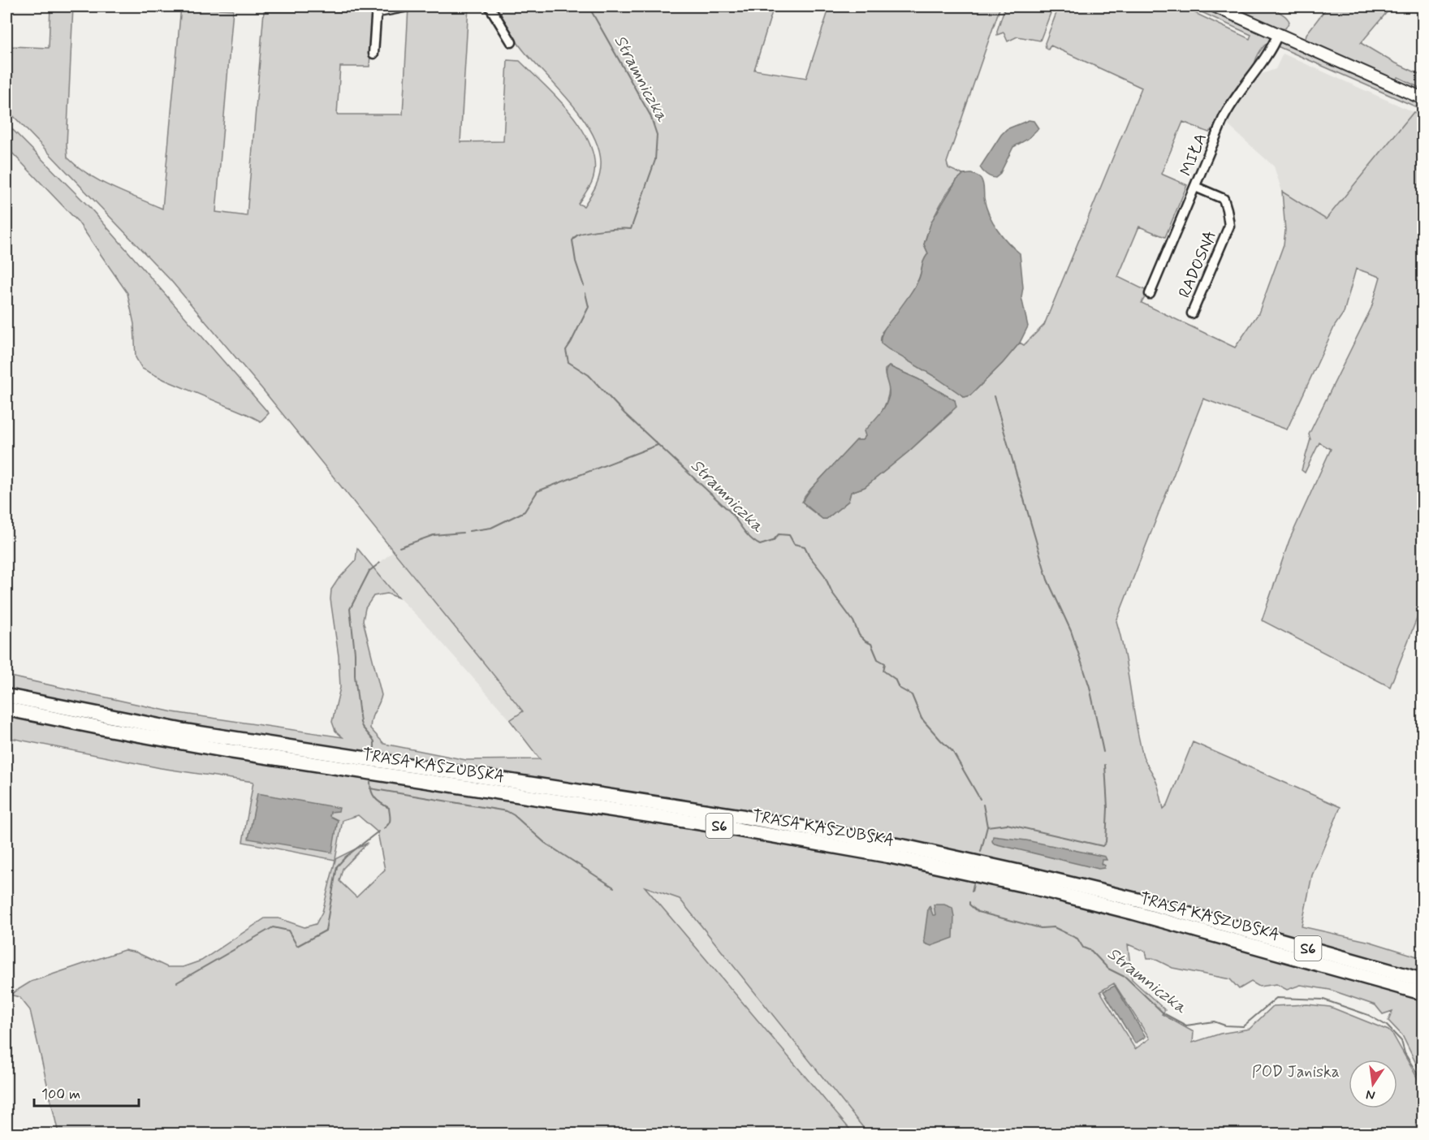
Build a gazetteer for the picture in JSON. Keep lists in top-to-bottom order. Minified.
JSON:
{"streets":{"highway":["TRASA KASZUBSKA","S6"],"street":["MIŁA","RADOSNA"]},"crossings":[["MIŁA","RADOSNA"]],"water":["Stramniczka"],"parks":["POD Janiska"],"scale_bar":"100 m","north":"bottom"}
